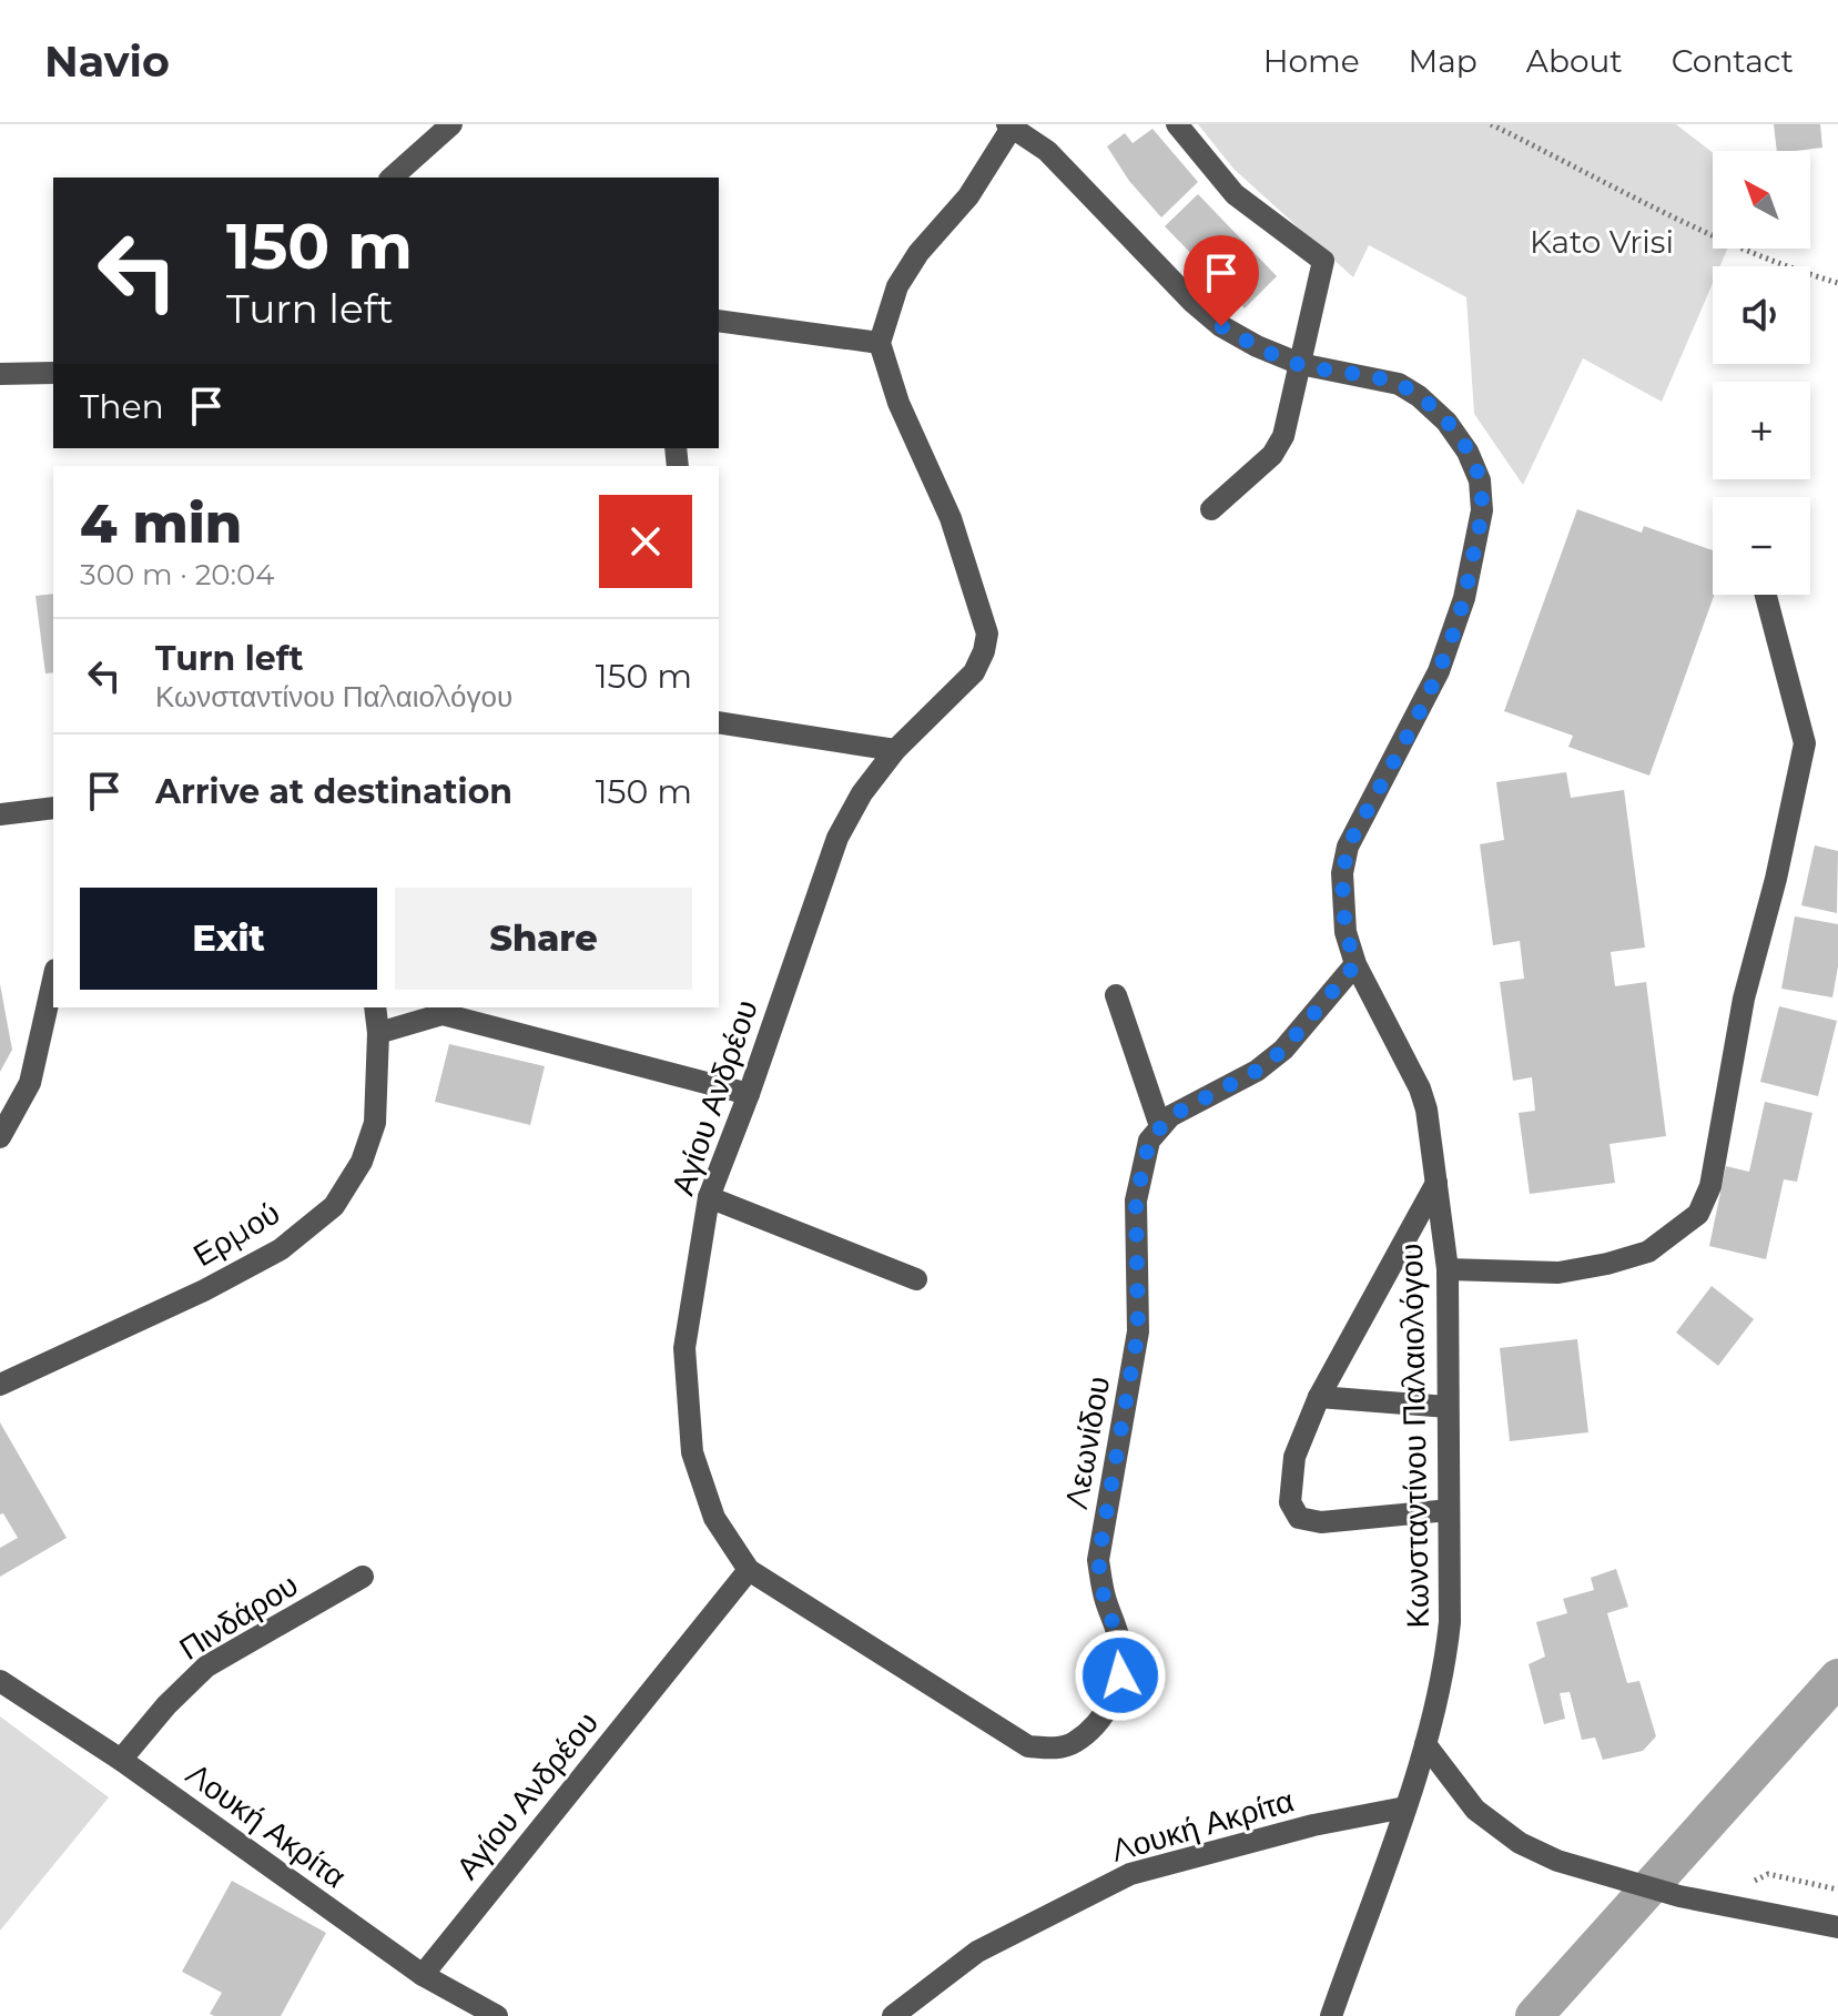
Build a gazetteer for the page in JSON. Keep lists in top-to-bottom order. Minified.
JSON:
{"streets":{"street":["Αγίου Ανδρέου","Ερμού","Κωνσταντίνου Παλαιολόγου","Λεωνίδου","Πινδάρου","Λουκή Ακρίτα"]},"crossings":[["Αγίου Ανδρέου","Λεωνίδου"],["Αγίου Ανδρέου","Λουκή Ακρίτα"],["Κωνσταντίνου Παλαιολόγου","Λουκή Ακρίτα"],["Πινδάρου","Λουκή Ακρίτα"]],"parks":["Kato Vrisi"],"north":"top left","page":{"header":"Navio","nav":["Home","Map","About","Contact"],"map_buttons":["+","−"],"turn":["150 m","Turn left"],"then":"Then","heading":["4 min","300 m · 20:04"],"list":[{"name":"Turn left","note":"Κωνσταντίνου Παλαιολόγου","value":"150 m"},{"name":"Arrive at destination","value":"150 m"}],"buttons":["Exit","Share"]}}
